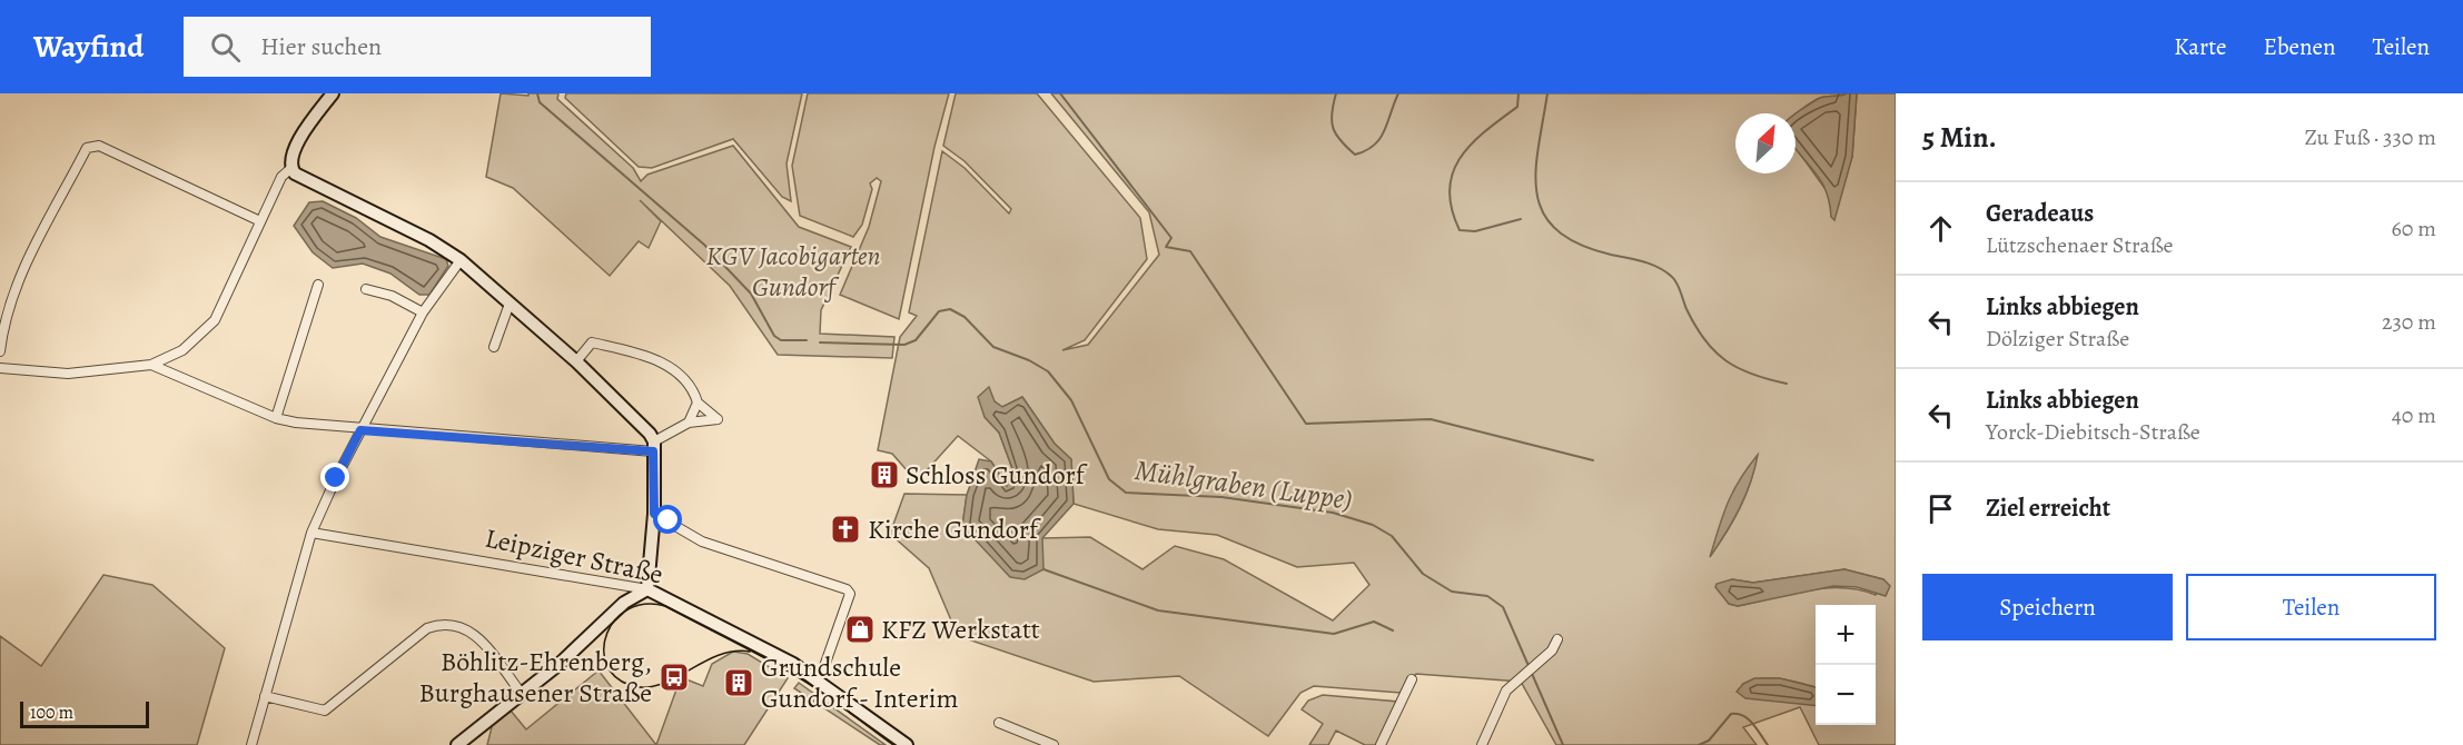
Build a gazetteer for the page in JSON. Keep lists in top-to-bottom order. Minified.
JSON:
{"streets":{"street":["Leipziger Straße"]},"water":["Mühlgraben (Luppe)"],"parks":["KGV Jacobigarten Gundorf"],"places":{"building":["Schloss Gundorf","Grundschule Gundorf - Interim"],"church":["Kirche Gundorf"],"shop":["KFZ Werkstatt"],"bus stop":["Böhlitz-Ehrenberg, Burghausener Straße"]},"scale_bar":"100 m","north":"top right","page":{"header":"Wayfind","search":"Hier suchen","nav":["Karte","Ebenen","Teilen"],"heading":["5 Min.","Zu Fuß · 330 m"],"list":[["Geradeaus","Lützschenaer Straße","60 m"],["Links abbiegen","Dölziger Straße","230 m"],["Links abbiegen","Yorck-Diebitsch-Straße","40 m"],"Ziel erreicht"],"buttons":["Speichern","Teilen"],"map_buttons":["+","−"],"scale":"100 m"}}
